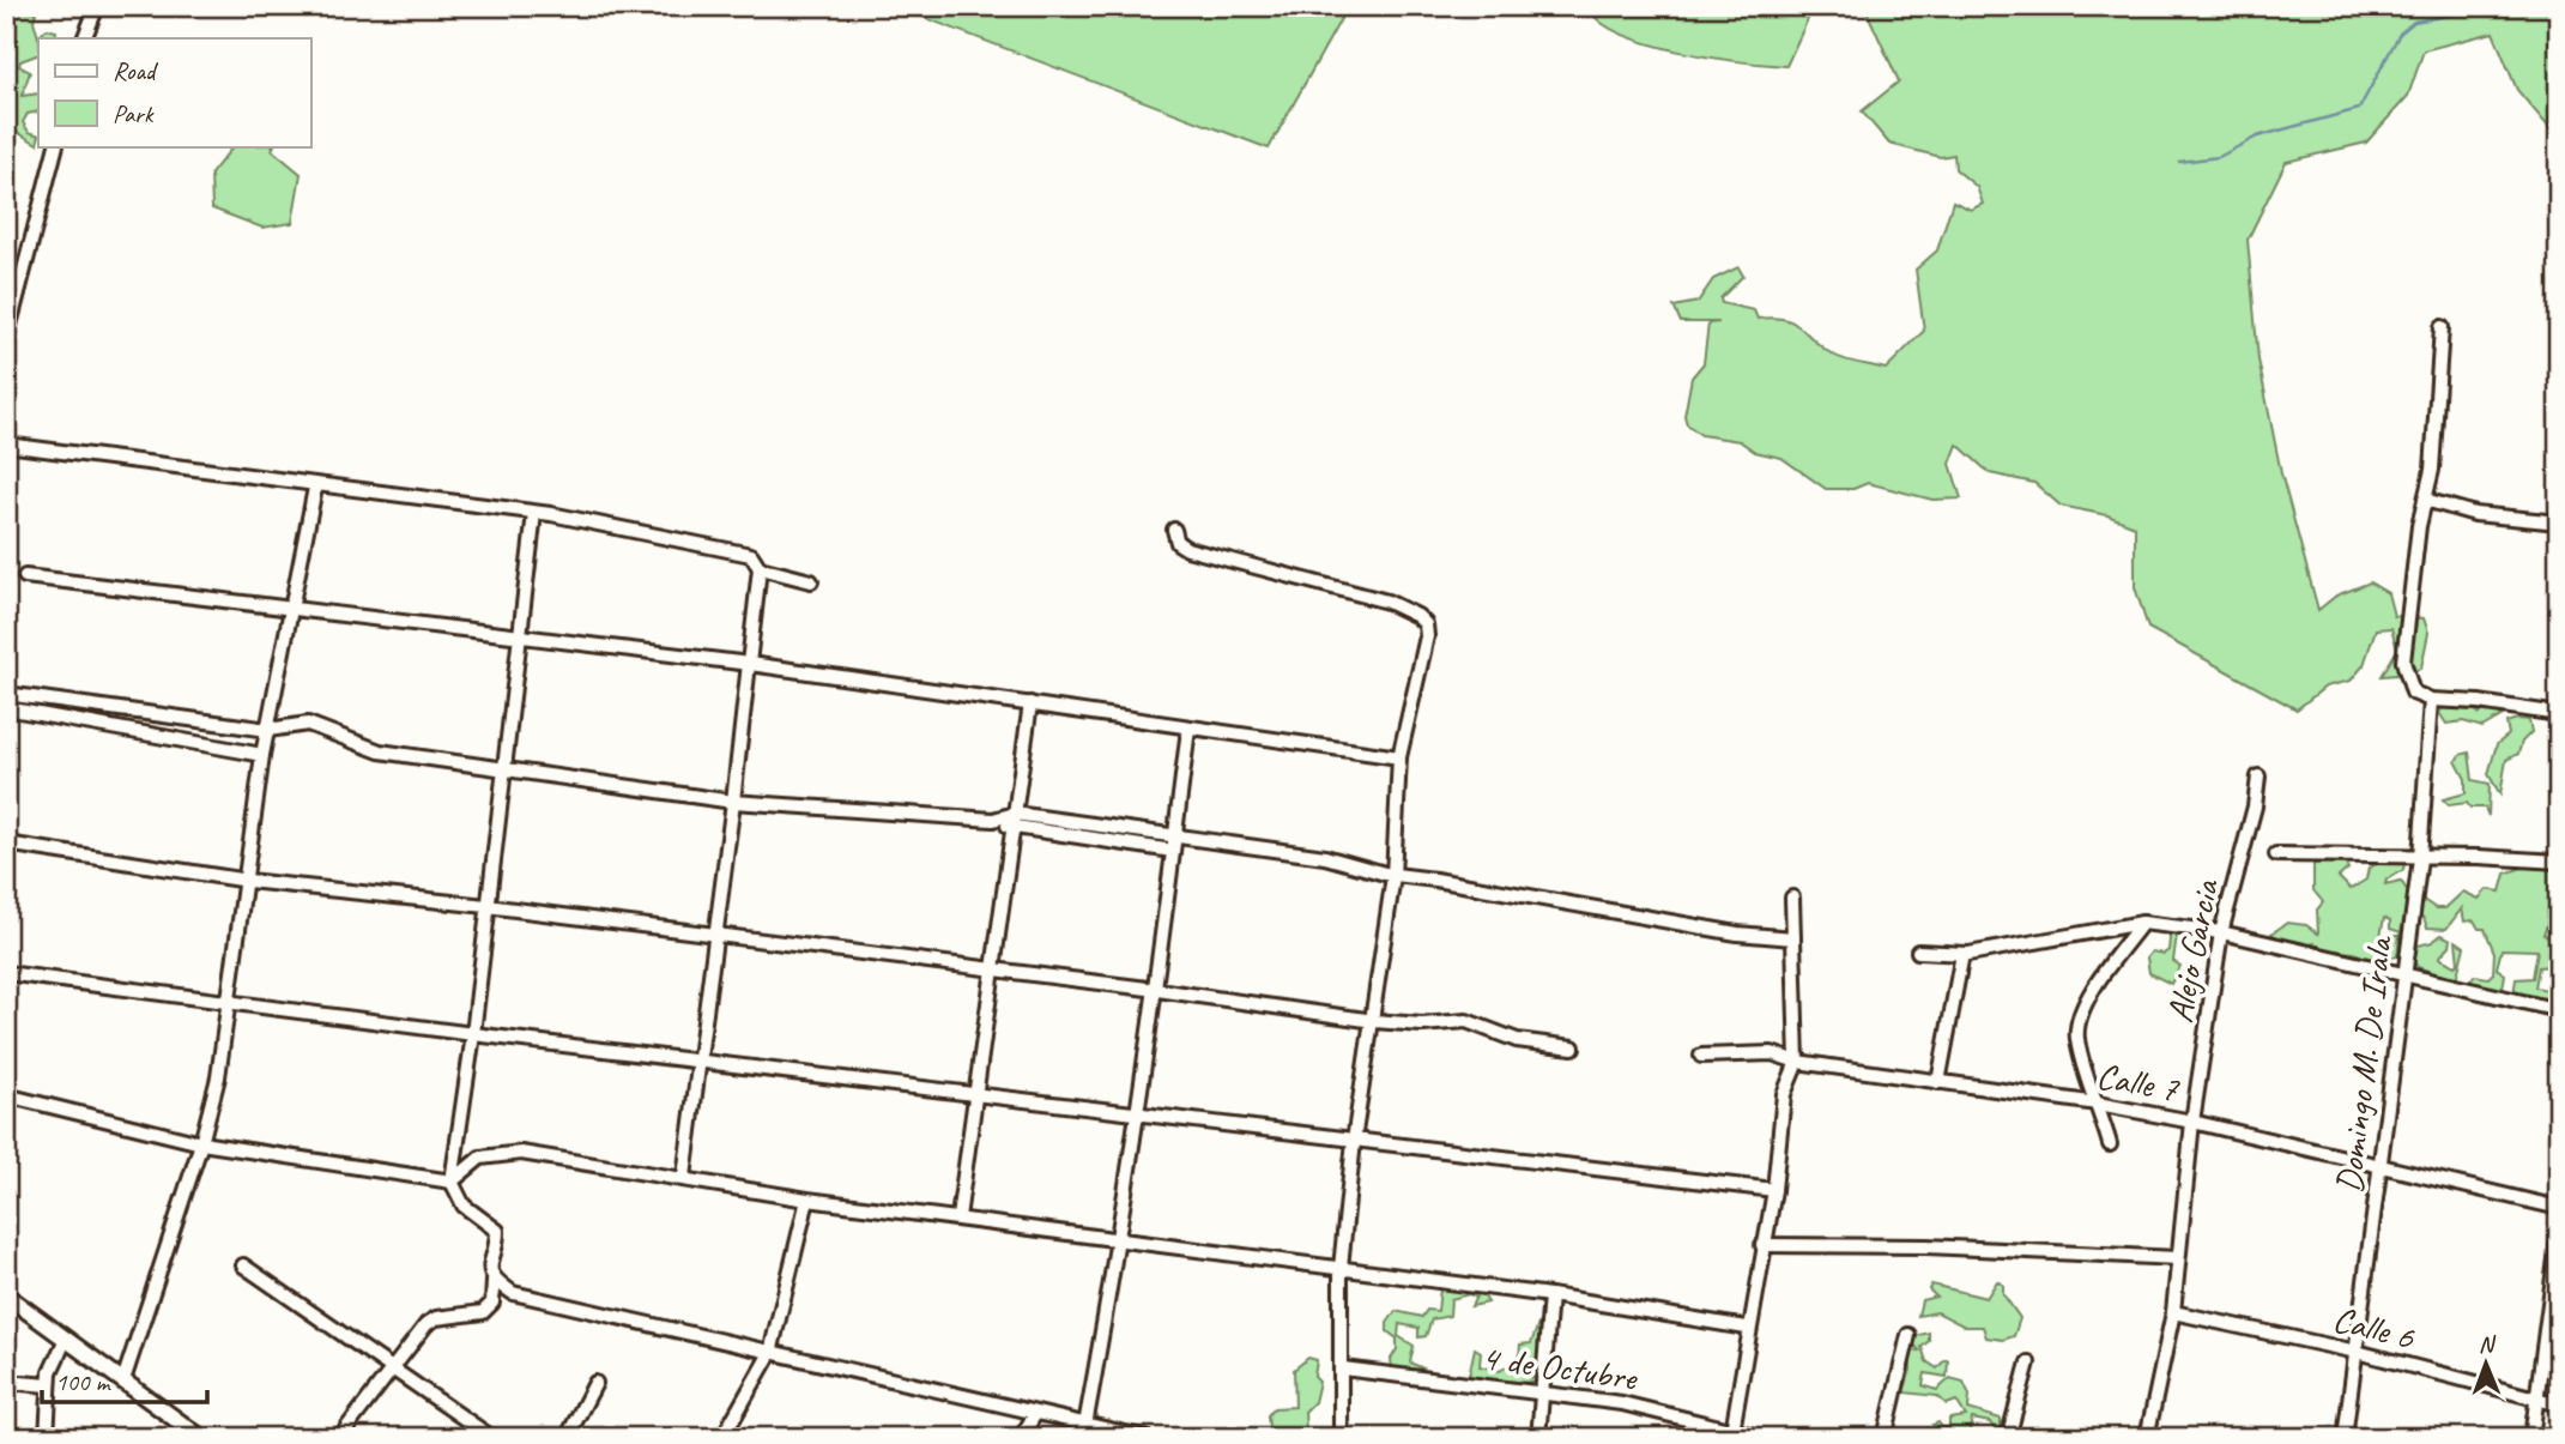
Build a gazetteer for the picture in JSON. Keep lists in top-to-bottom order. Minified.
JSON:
{"streets":{"street":["Alejo Garcia","Domingo M. De Irala","Calle 7","Calle 6","4 de Octubre"]},"crossings":[["Alejo Garcia","Calle 7"],["Alejo Garcia","Calle 6"],["Domingo M. De Irala","Calle 7"],["Domingo M. De Irala","Calle 6"]],"legend":["Road","Park"],"scale_bar":"100 m","north":"top"}
